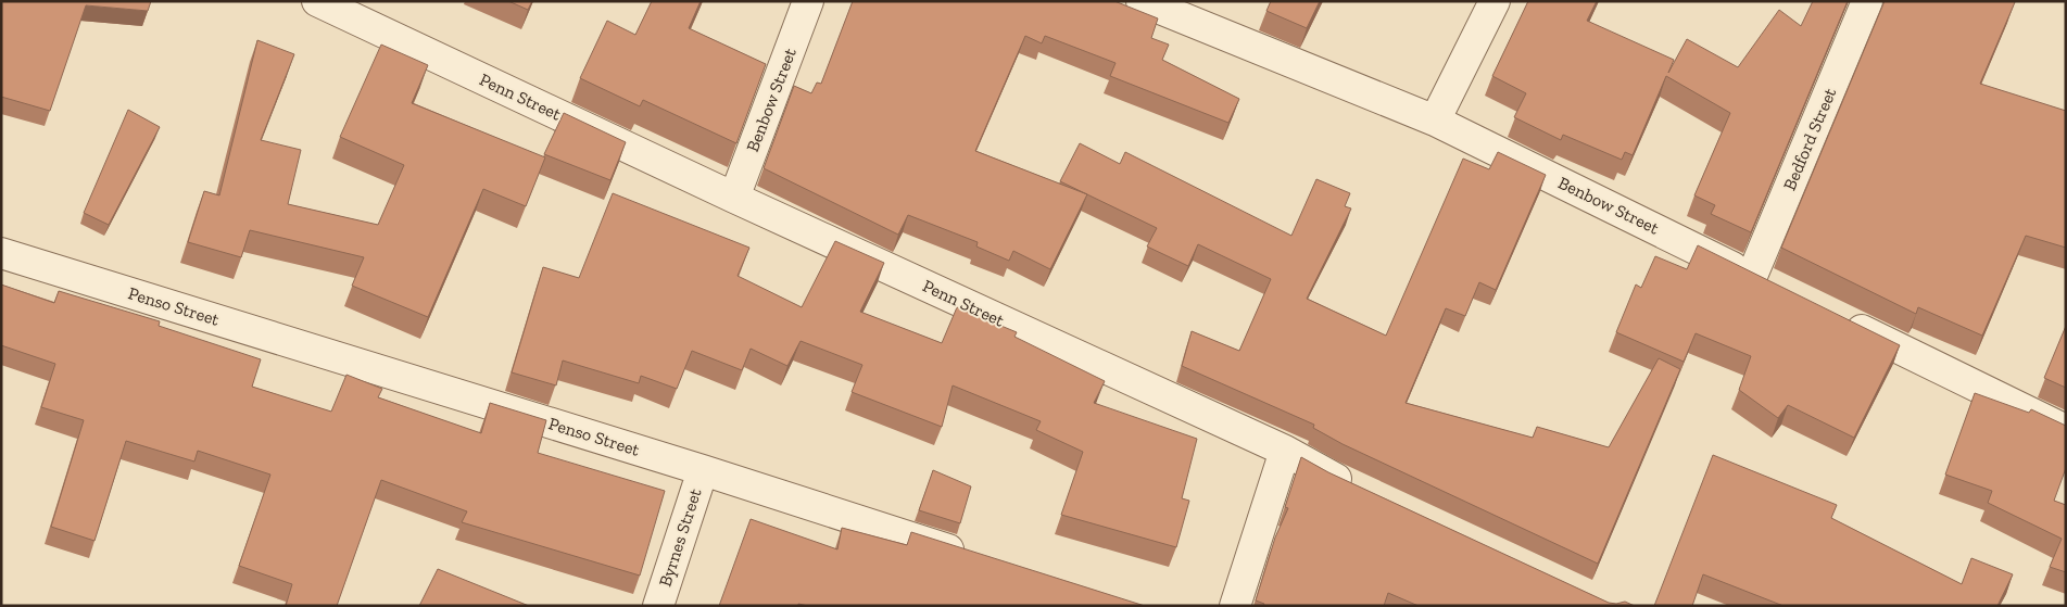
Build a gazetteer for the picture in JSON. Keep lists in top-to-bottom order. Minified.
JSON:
{"streets":{"street":["Penn Street","Benbow Street","Bedford Street","Penso Street","Byrnes Street"]},"crossings":[["Penn Street","Benbow Street"],["Benbow Street","Bedford Street"],["Penso Street","Byrnes Street"]]}
